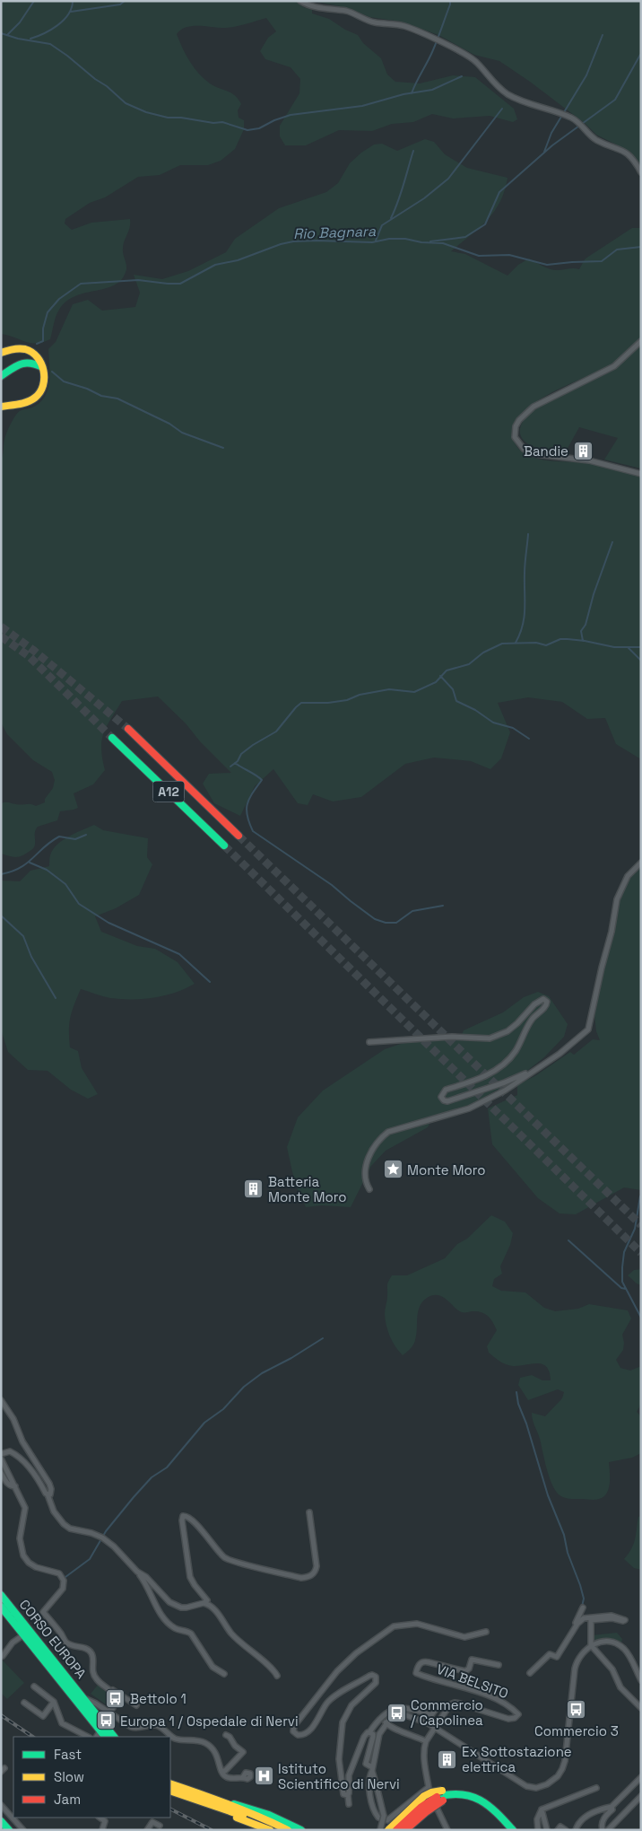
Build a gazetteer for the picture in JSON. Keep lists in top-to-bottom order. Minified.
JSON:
{"streets":{"main road":["A12","CORSO EUROPA"],"street":["VIA BELSITO"]},"water":["Rio Bagnara"],"places":{"building":["Bandie","Batteria Monte Moro","Ex Sottostazione elettrica"],"place":["Monte Moro"],"bus stop":["Bettolo 1","Commercio 3","Commercio / Capolinea","Europa 1 / Ospedale di Nervi"],"hospital":["Istituto Scientifico di Nervi"]},"legend":["Fast","Slow","Jam"]}
